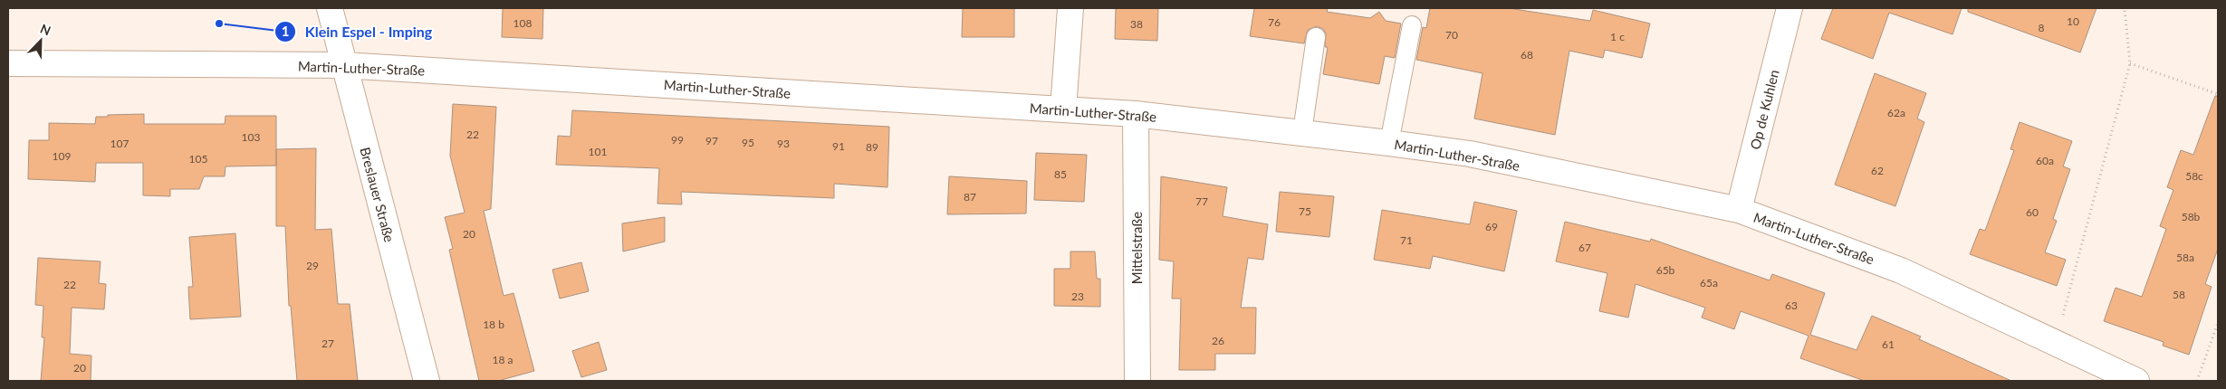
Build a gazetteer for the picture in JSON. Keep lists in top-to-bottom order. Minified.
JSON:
{"streets":{"street":["Martin-Luther-Straße","Op de Kuhlen","Breslauer Straße","Mittelstraße"]},"crossings":[["Martin-Luther-Straße","Op de Kuhlen"],["Martin-Luther-Straße","Breslauer Straße"],["Martin-Luther-Straße","Mittelstraße"]],"places":["Klein Espel - Imping"],"house_numbers":["10","76","108","38","8","70","1 c","68","62a","22","103","99","97","95","107","93","91","89","101","109","105","60a","62","85","58c","87","77","75","60","58b","69","20","71","67","58a","29","65b","65a","22","58","23","63","18 b","26","27","61","18 a","20"],"north":"top right"}
